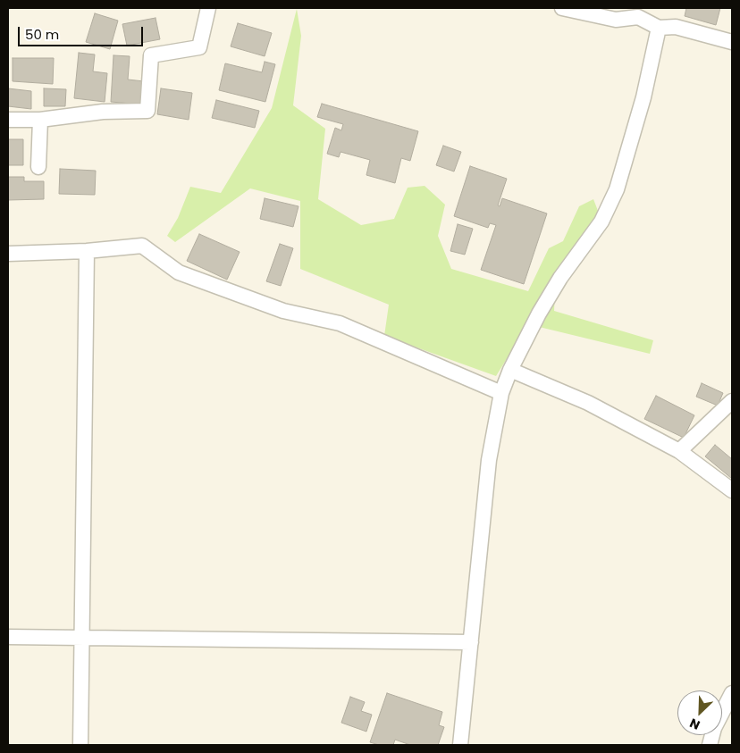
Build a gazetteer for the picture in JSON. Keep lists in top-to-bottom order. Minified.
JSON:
{"scale_bar":"50 m","north":"bottom left"}
